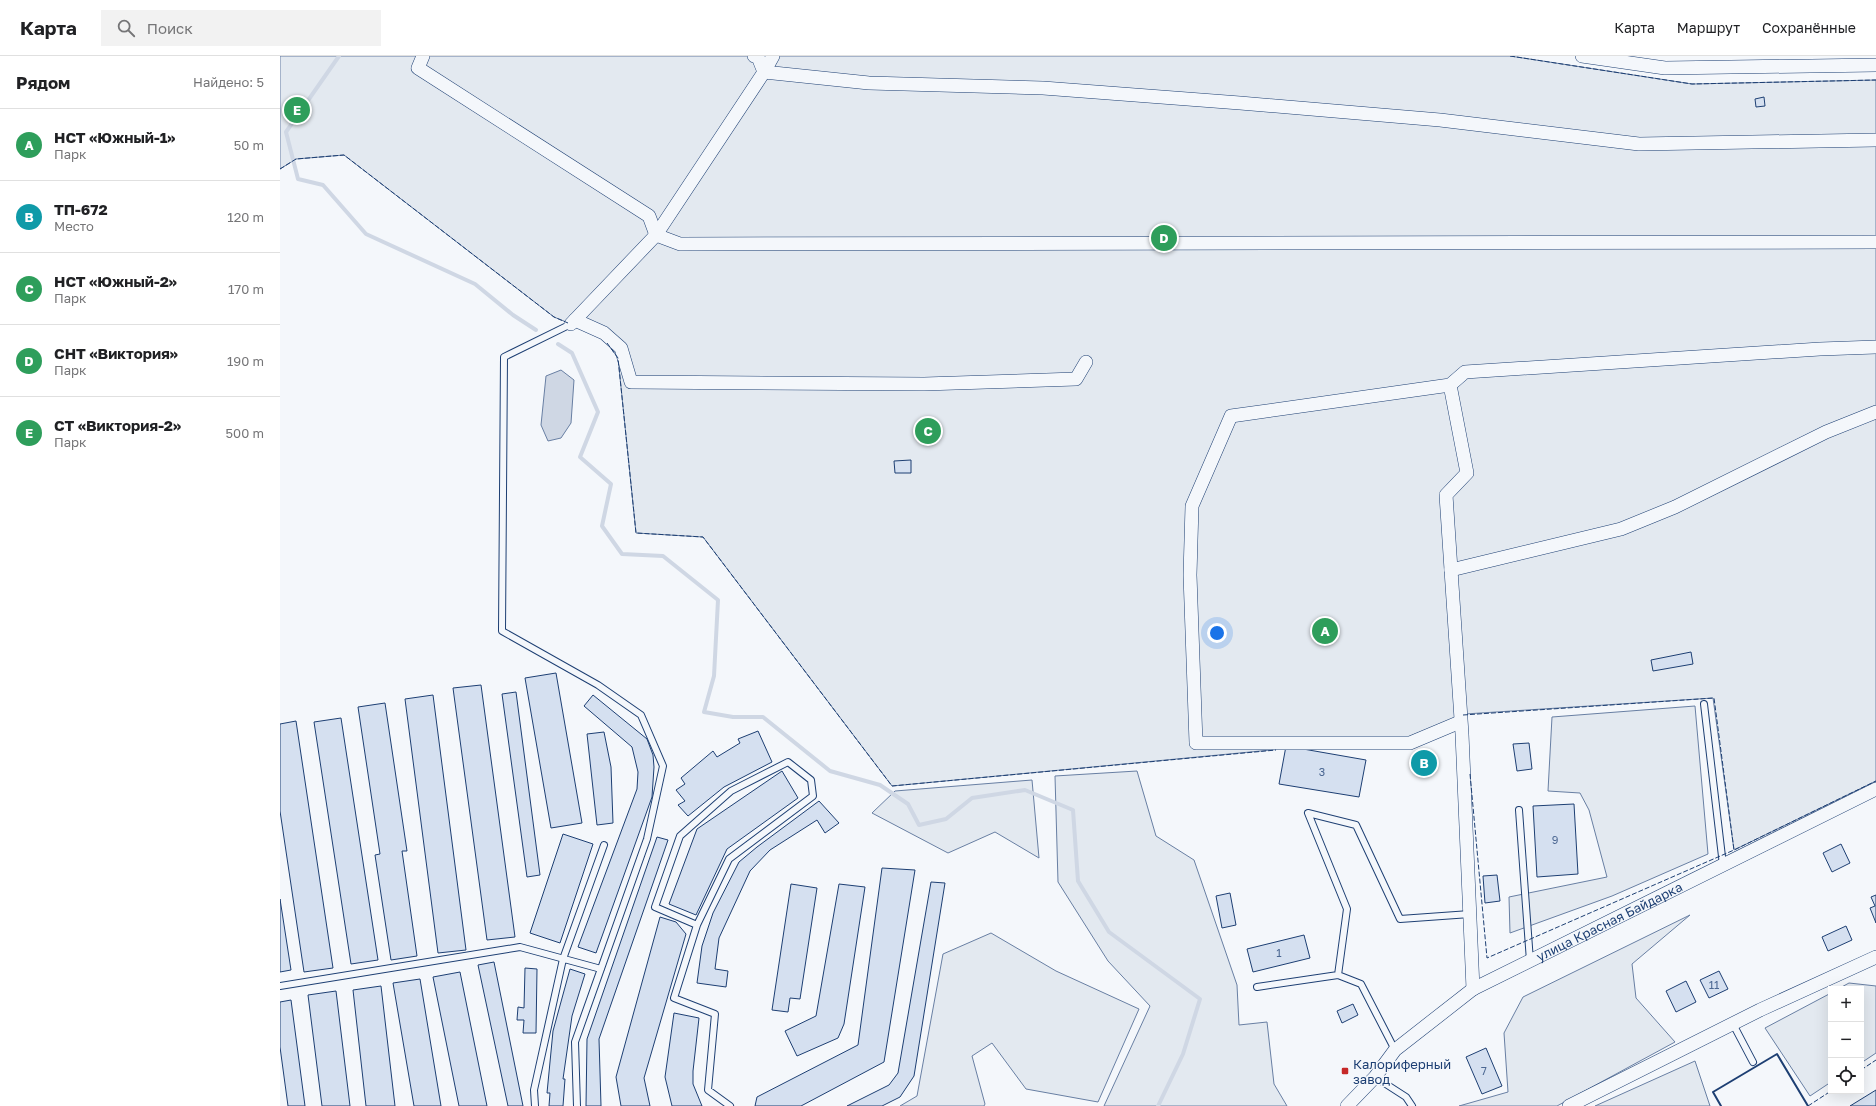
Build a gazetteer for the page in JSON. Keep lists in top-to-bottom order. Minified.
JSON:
{"streets":{"street":["улица Красная Байдарка"]},"places":{"transit":["Калориферный завод"]},"house_numbers":["3","9","1","11","7"],"page":{"header":"Карта","search":"Поиск","nav":["Карта","Маршрут","Сохранённые"],"heading":["Рядом","Найдено: 5"],"pins":["E","D","C","A","B"],"list":[{"mark":"A","name":"НСТ «Южный-1»","note":"Парк","value":"50 m"},{"mark":"B","name":"ТП-672","note":"Место","value":"120 m"},{"mark":"C","name":"НСТ «Южный-2»","note":"Парк","value":"170 m"},{"mark":"D","name":"СНТ «Виктория»","note":"Парк","value":"190 m"},{"mark":"E","name":"СТ «Виктория-2»","note":"Парк","value":"500 m"}],"map_buttons":["+","−"]}}
